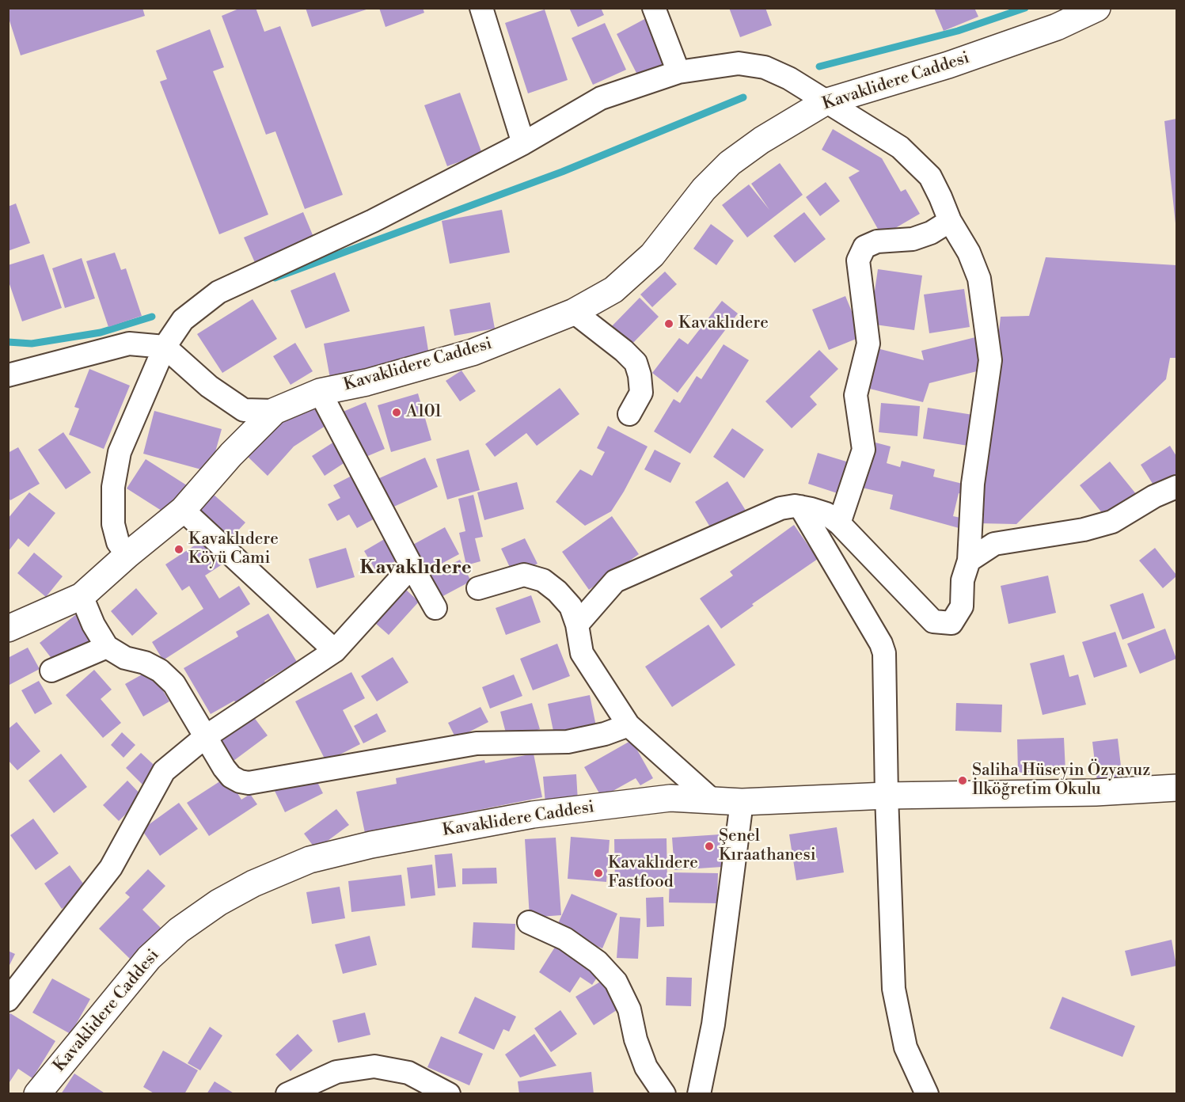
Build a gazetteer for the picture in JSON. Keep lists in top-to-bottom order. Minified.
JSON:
{"streets":{"street":["Kavaklidere Caddesi"]},"districts":["Kavaklıdere"],"places":["Kavaklıdere","A101","Kavaklıdere Köyü Cami","Saliha Hüseyin Özyavuz İlköğretim Okulu","Şenel Kıraathanesi","Kavaklıdere Fastfood"]}
